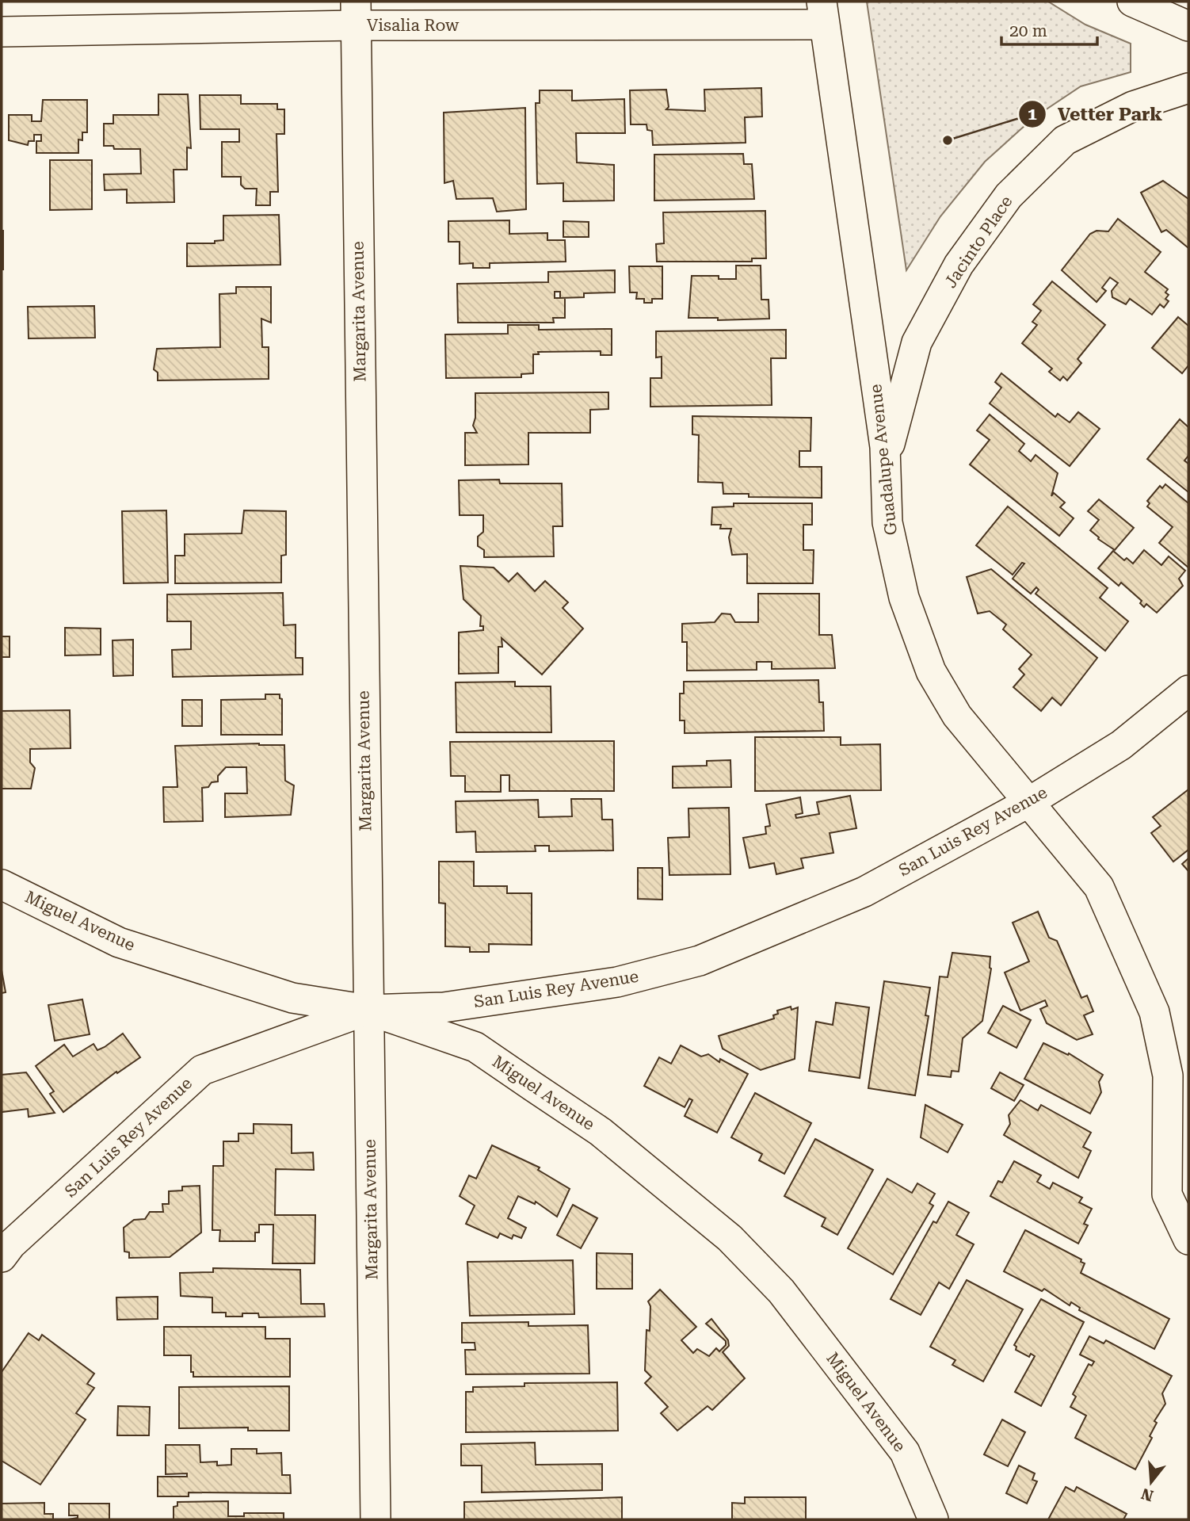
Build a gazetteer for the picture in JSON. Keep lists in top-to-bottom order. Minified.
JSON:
{"streets":{"street":["Visalia Row","Jacinto Place","Margarita Avenue","Guadalupe Avenue","San Luis Rey Avenue","Miguel Avenue"]},"crossings":[["Visalia Row","Margarita Avenue"],["Visalia Row","Guadalupe Avenue"],["Jacinto Place","Guadalupe Avenue"],["Margarita Avenue","San Luis Rey Avenue"],["Margarita Avenue","Miguel Avenue"],["Guadalupe Avenue","San Luis Rey Avenue"],["San Luis Rey Avenue","Miguel Avenue"]],"places":["Vetter Park"],"scale_bar":"20 m","north":"bottom"}
